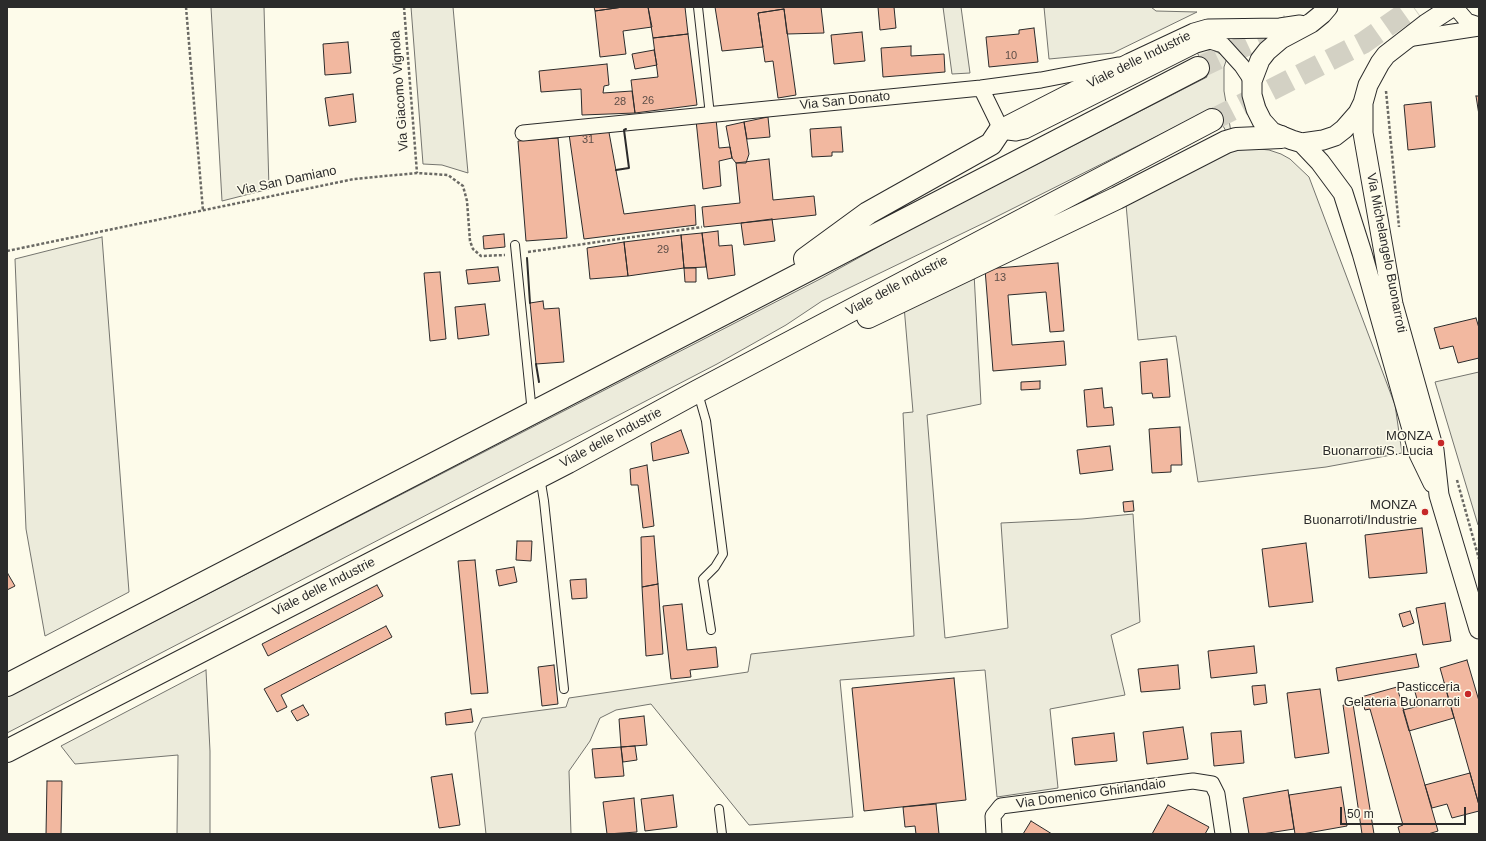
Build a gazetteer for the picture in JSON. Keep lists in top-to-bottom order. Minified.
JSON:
{"streets":{"main road":["Viale delle Industrie"],"street":["Via San Donato","Via Michelangelo Buonarroti","Via Domenico Ghirlandaio"],"path":["Via Giacomo Vignola","Via San Damiano"]},"crossings":[["Viale delle Industrie","Via San Donato"],["Viale delle Industrie","Via Michelangelo Buonarroti"],["Via Giacomo Vignola","Via San Damiano"]],"places":["MONZA Buonarroti/S. Lucia","MONZA Buonarroti/Industrie","Pasticceria Gelateria Buonarroti"],"house_numbers":["10","26","28","31","29","13"],"scale_bar":"50 m"}
